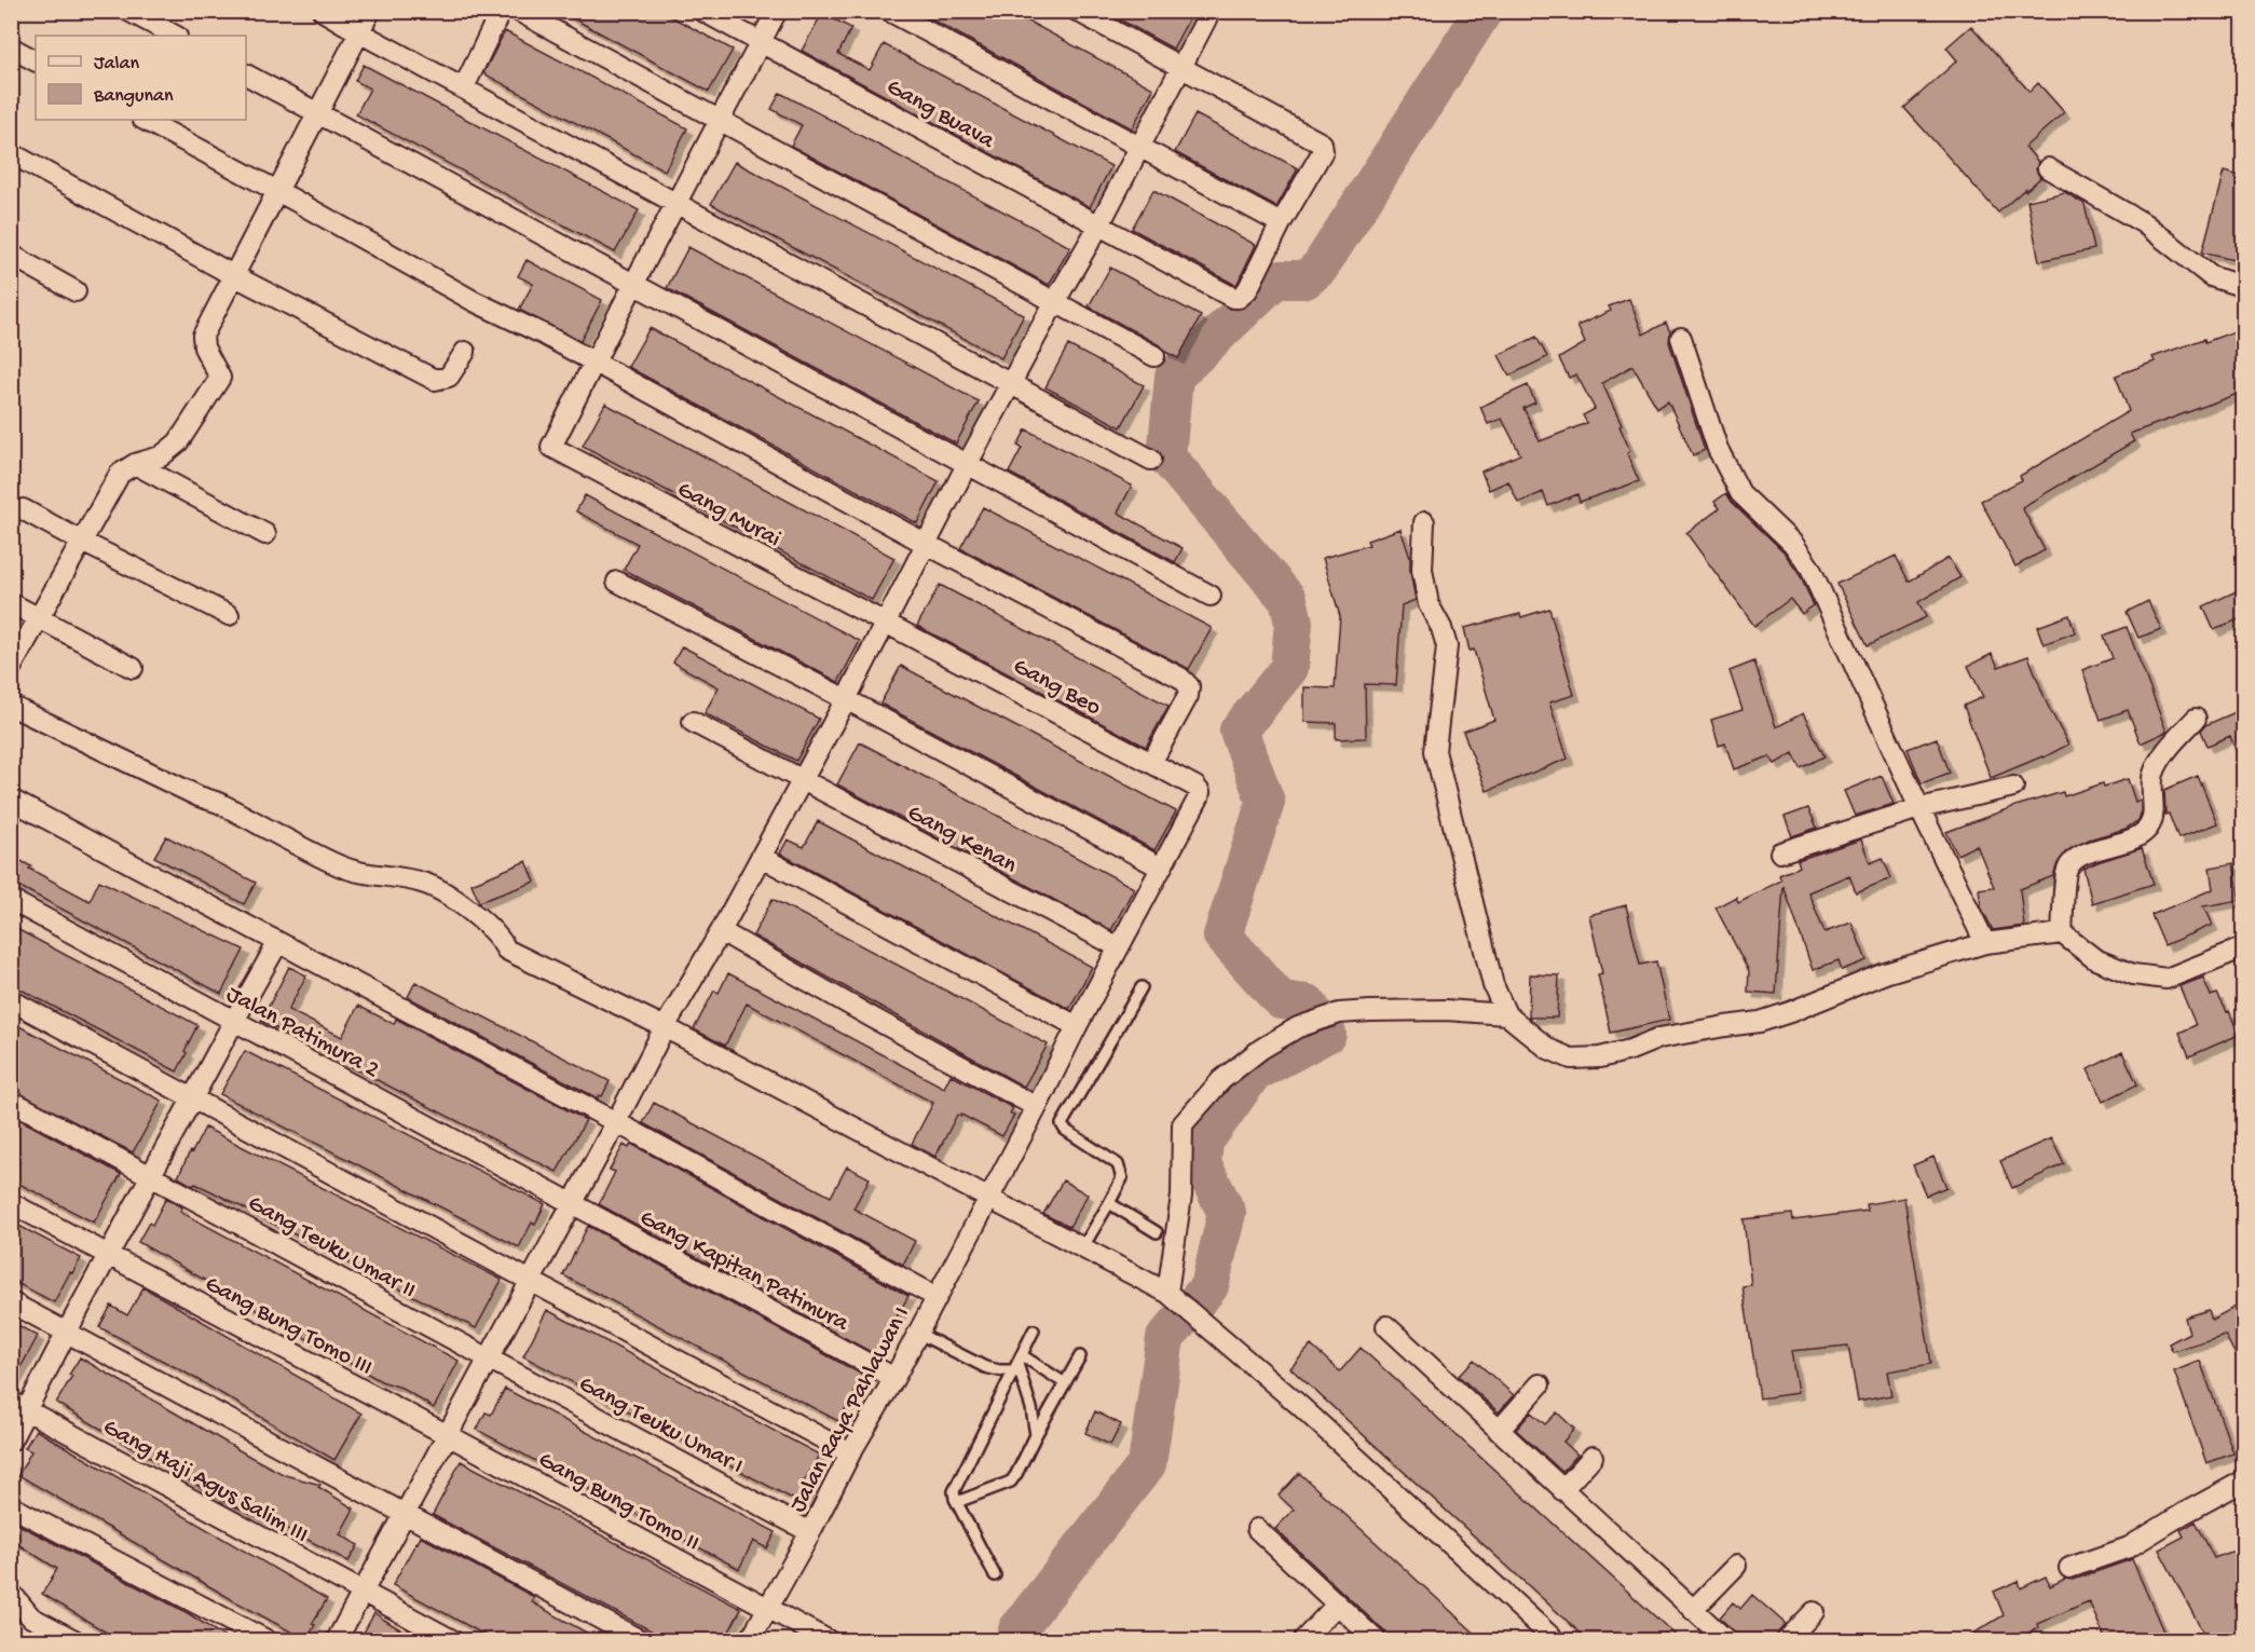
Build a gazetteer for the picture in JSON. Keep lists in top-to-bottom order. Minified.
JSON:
{"streets":{"street":["Gang Buava","Gang Murai","Gang Beo","Gang Kenan","Jalan Patimura 2","Gang Teuku Umar II","Gang Kapitan Patimura","Gang Bung Tomo III","Jalan Raya Pahlawan I","Gang Teuku Umar I","Gang Haji Agus Salim III","Gang Bung Tomo II"]},"crossings":[["Gang Murai","Gang Beo"],["Gang Beo","Jalan Raya Pahlawan I"],["Gang Kenan","Jalan Raya Pahlawan I"],["Jalan Patimura 2","Gang Kapitan Patimura"],["Gang Teuku Umar II","Gang Teuku Umar I"],["Gang Kapitan Patimura","Jalan Raya Pahlawan I"],["Gang Bung Tomo III","Gang Bung Tomo II"],["Jalan Raya Pahlawan I","Gang Teuku Umar I"],["Jalan Raya Pahlawan I","Gang Bung Tomo II"]],"legend":["Jalan","Bangunan"]}
